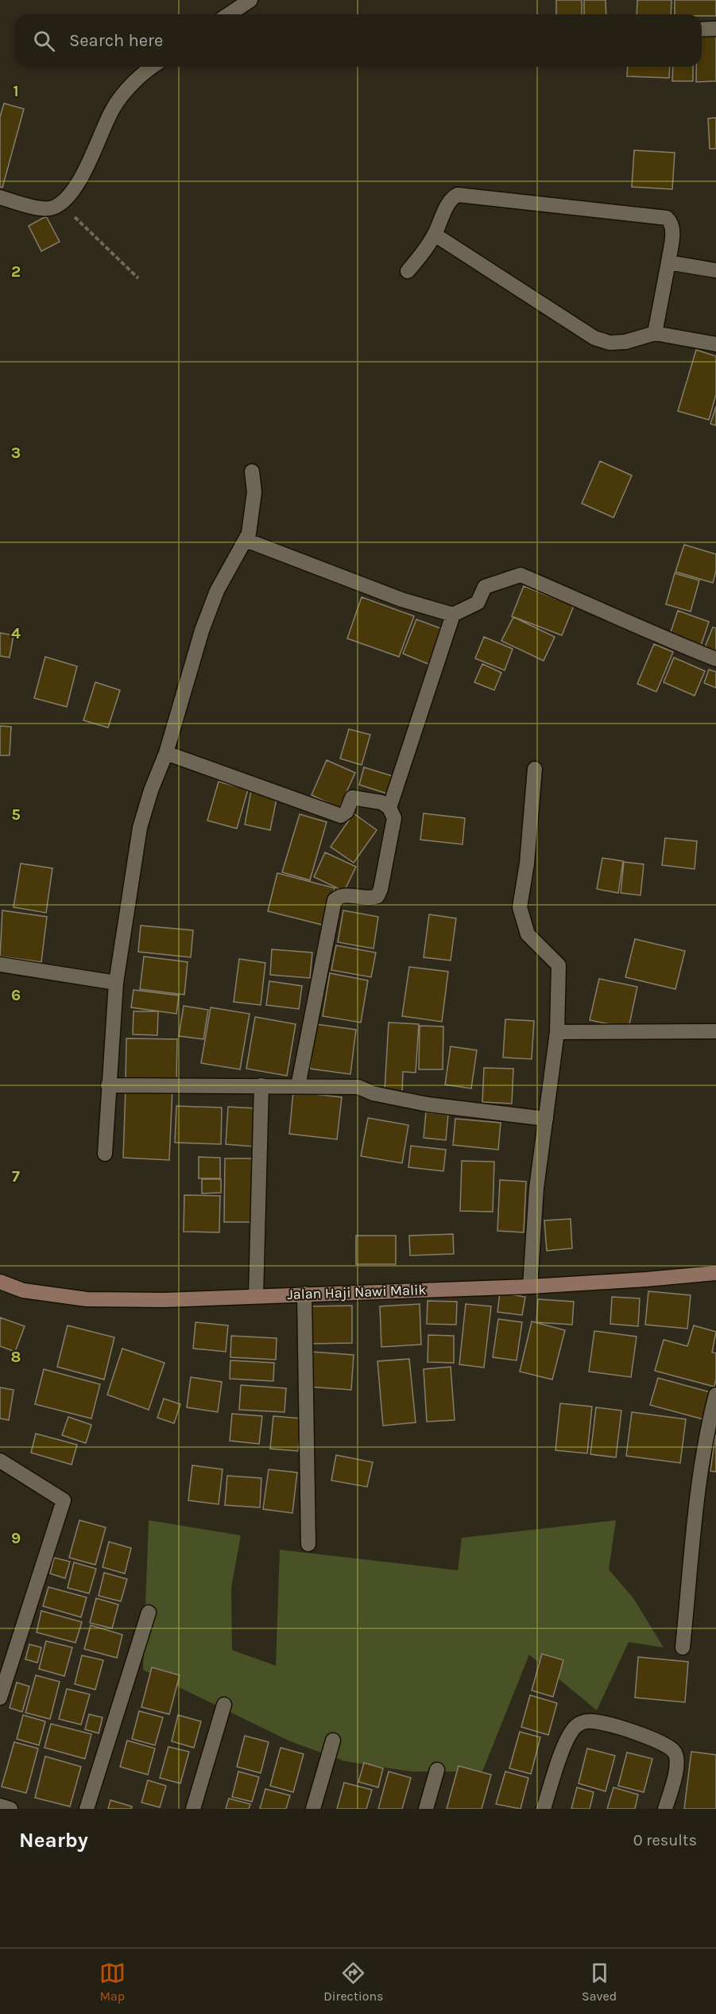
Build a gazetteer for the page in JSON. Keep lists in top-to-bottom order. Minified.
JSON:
{"streets":{"main road":["Jalan Haji Nawi Malik"]},"page":{"search":"Search here","heading":["Nearby","0 results"],"nav":["Map","Directions","Saved"]},"grid":{"rows":["1","2","3","4","5","6","7","8","9"]}}
